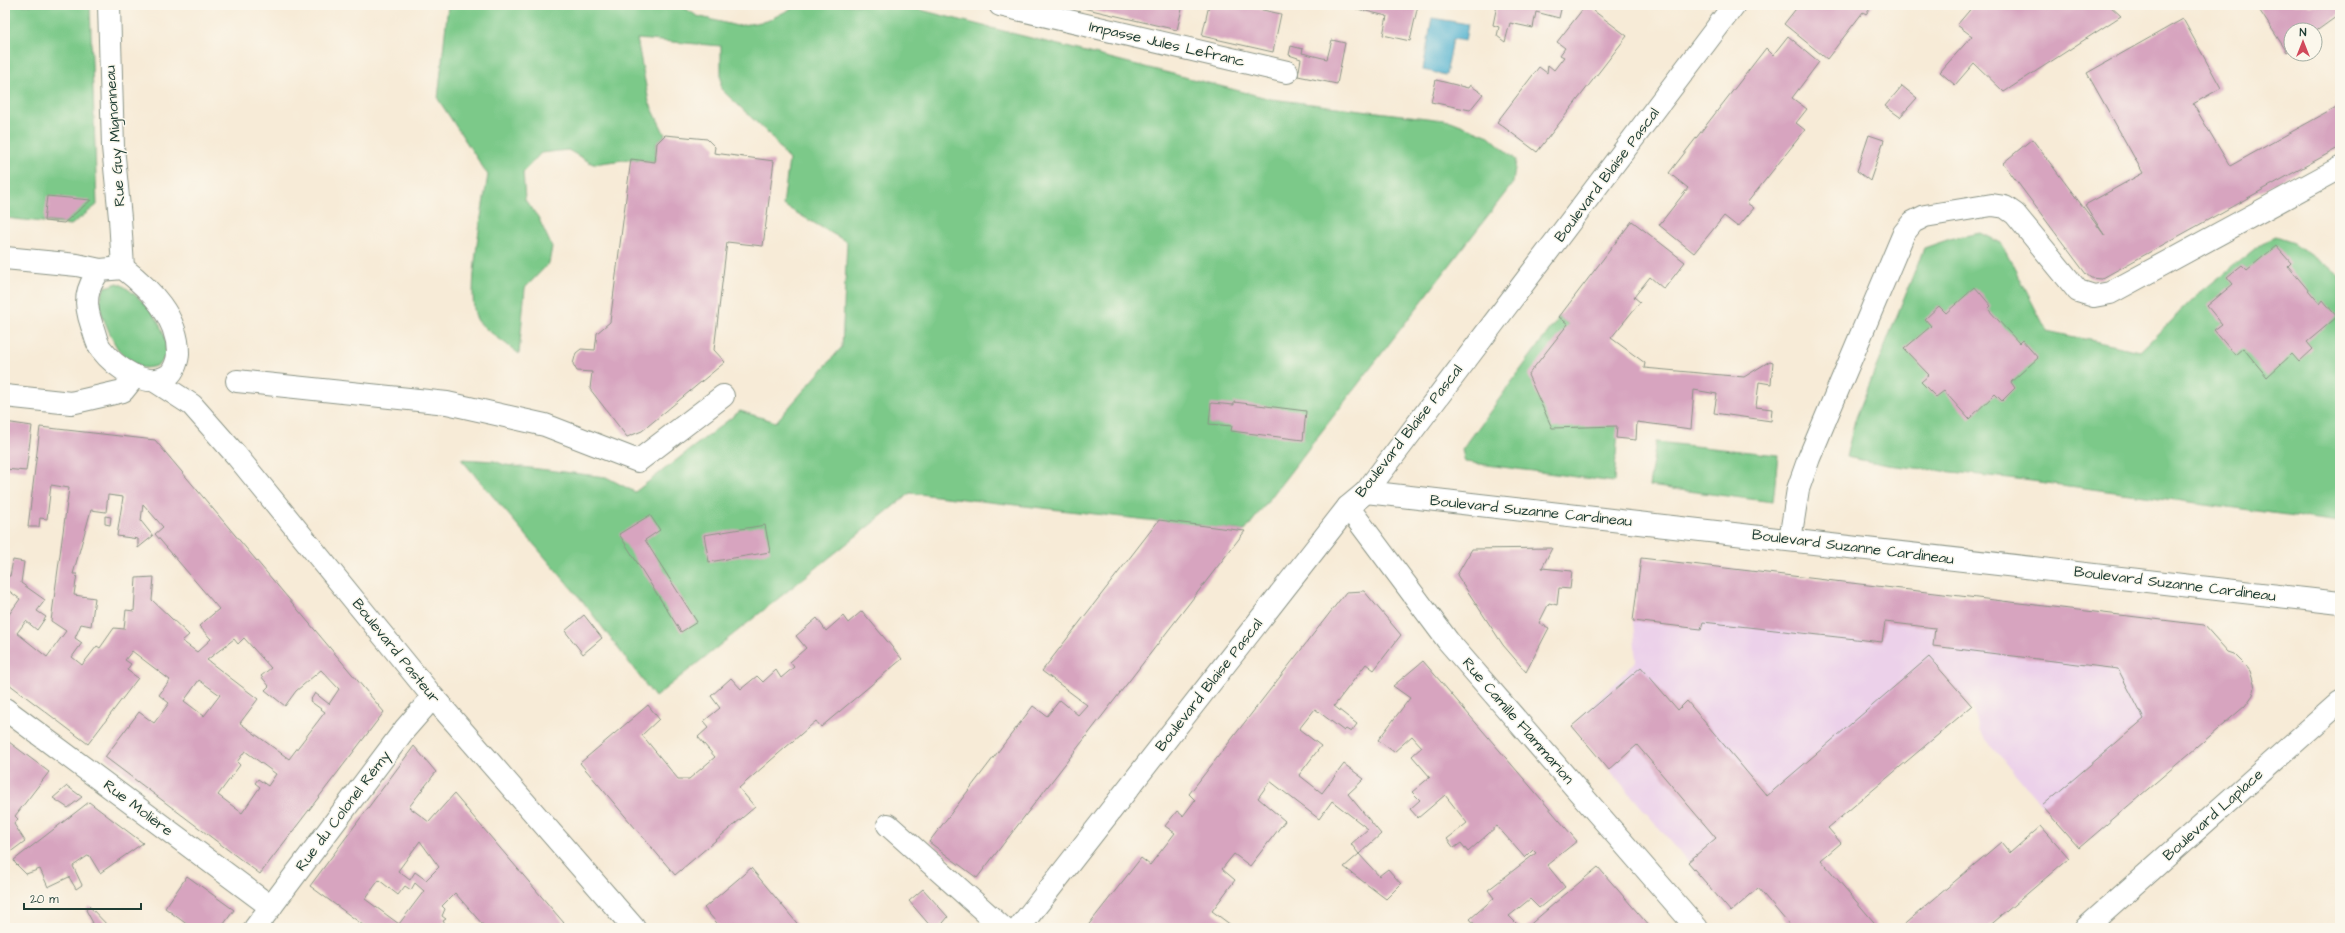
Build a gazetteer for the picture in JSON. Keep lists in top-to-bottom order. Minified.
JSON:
{"streets":{"street":["Impasse Jules Lefranc","Rue Guy Mignonneau","Boulevard Blaise Pascal","Boulevard Suzanne Cardineau","Boulevard Pasteur","Rue Camille Flammarion","Rue Molière","Rue du Colonel Rémy","Boulevard Laplace"]},"crossings":[["Rue Guy Mignonneau","Boulevard Pasteur"],["Boulevard Blaise Pascal","Boulevard Suzanne Cardineau"],["Boulevard Blaise Pascal","Rue Camille Flammarion"],["Boulevard Pasteur","Rue du Colonel Rémy"],["Rue Molière","Rue du Colonel Rémy"]],"scale_bar":"20 m","north":"top"}
